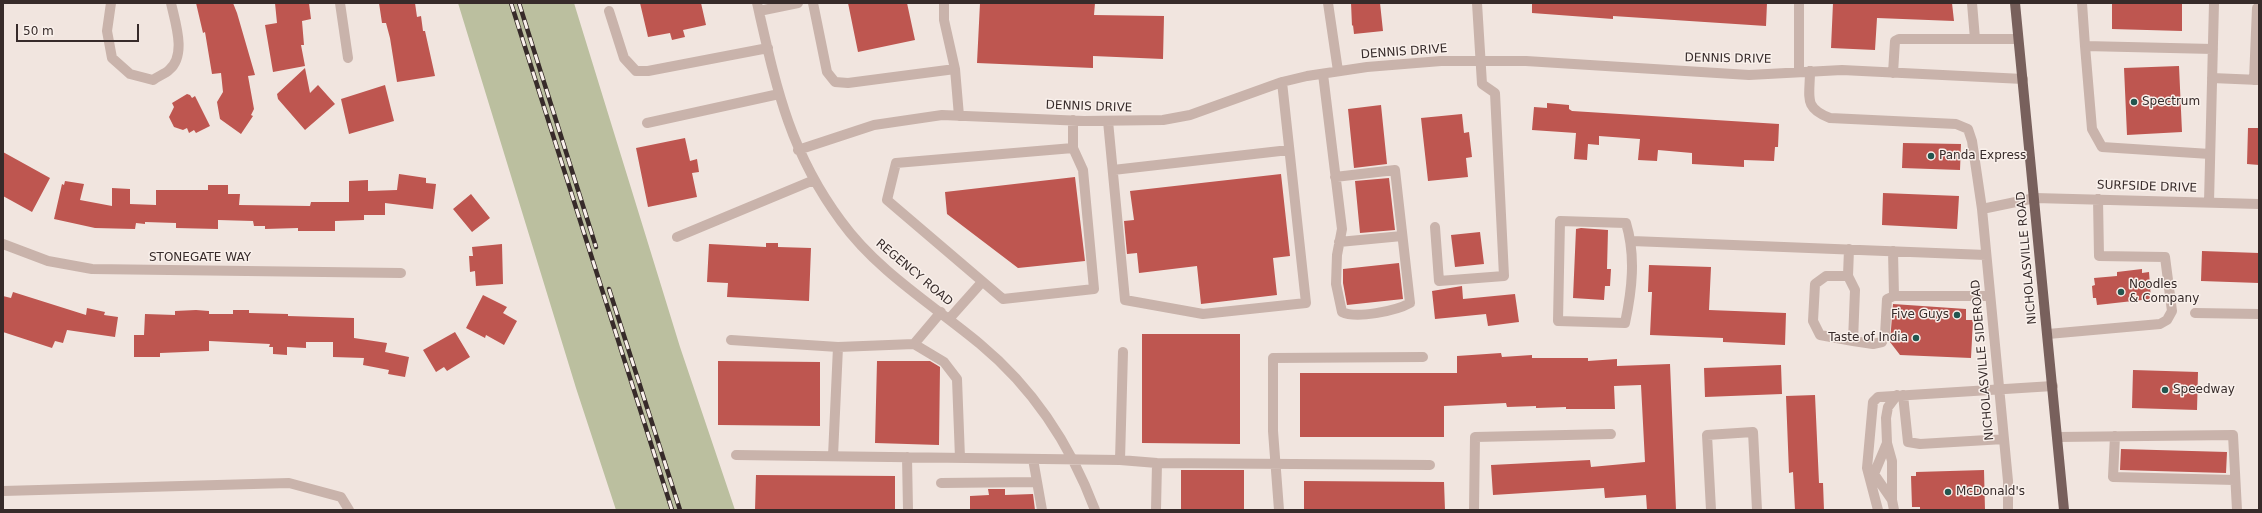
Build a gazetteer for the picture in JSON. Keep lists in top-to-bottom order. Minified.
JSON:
{"streets":{"main road":["NICHOLASVILLE ROAD"],"street":["DENNIS DRIVE","SURFSIDE DRIVE","STONEGATE WAY","REGENCY ROAD","NICHOLASVILLE SIDEROAD"]},"crossings":[["DENNIS DRIVE","NICHOLASVILLE ROAD"],["DENNIS DRIVE","REGENCY ROAD"],["DENNIS DRIVE","NICHOLASVILLE SIDEROAD"],["SURFSIDE DRIVE","NICHOLASVILLE ROAD"],["SURFSIDE DRIVE","NICHOLASVILLE SIDEROAD"]],"places":["Spectrum","Panda Express","Noodles & Company","Five Guys","Taste of India","Speedway","McDonald's"],"scale_bar":"50 m"}
